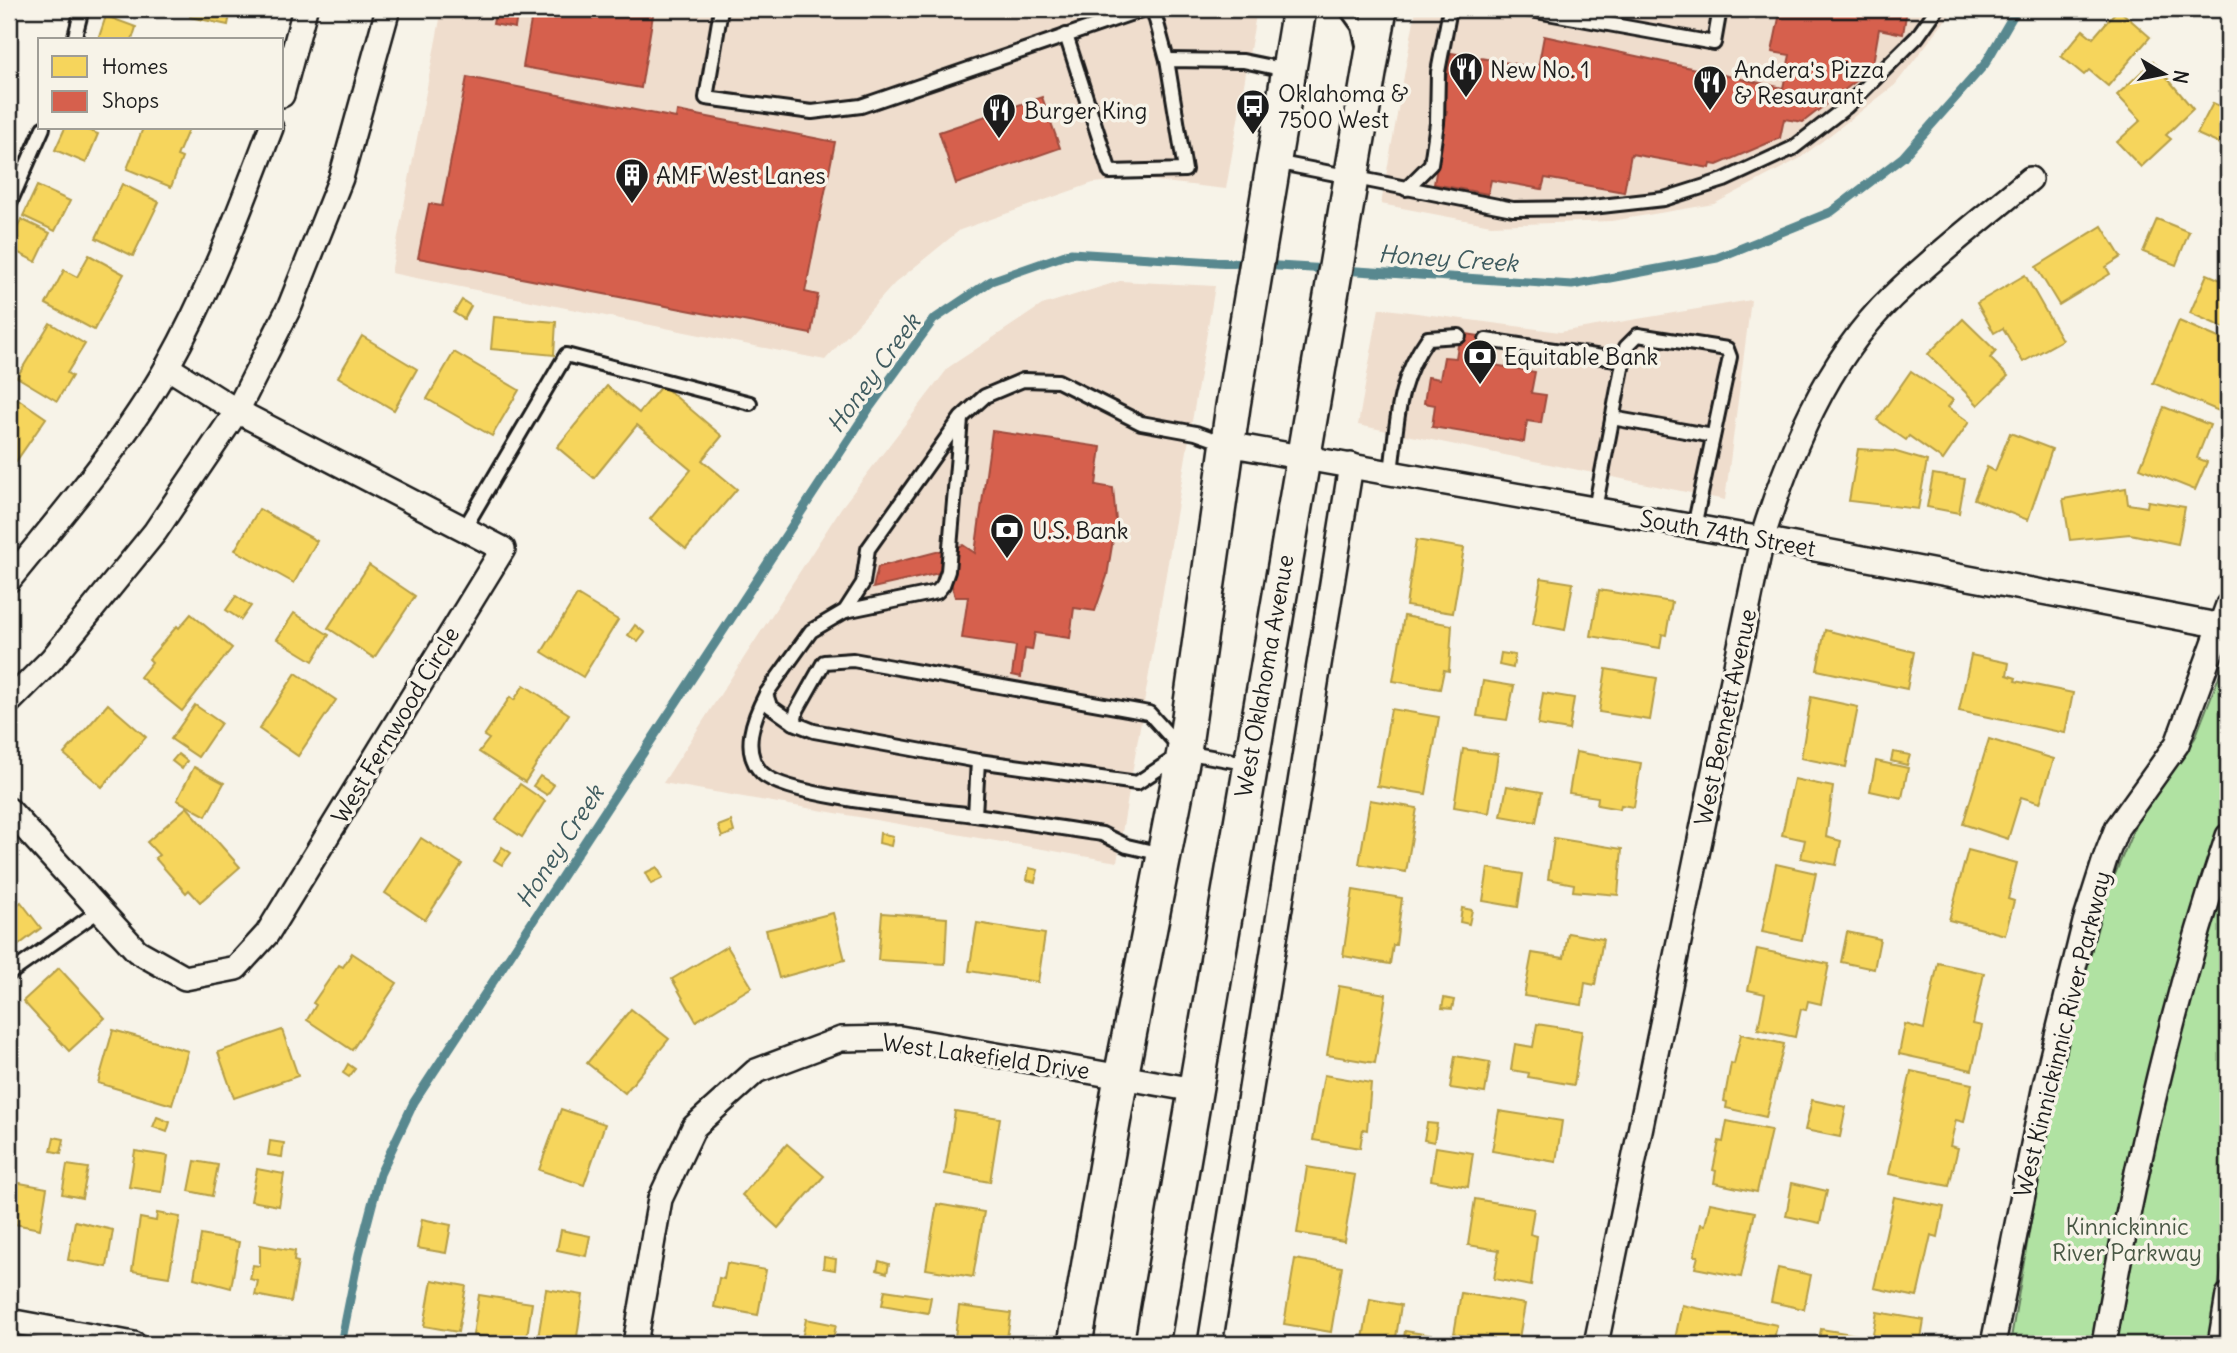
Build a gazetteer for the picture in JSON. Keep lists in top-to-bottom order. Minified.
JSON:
{"streets":{"main road":["West Oklahoma Avenue"],"street":["South 74th Street","West Bennett Avenue","West Fernwood Circle","West Kinnickinnic River Parkway","West Lakefield Drive"]},"crossings":[["South 74th Street","West Oklahoma Avenue"],["South 74th Street","West Bennett Avenue"],["South 74th Street","West Kinnickinnic River Parkway"],["West Oklahoma Avenue","West Lakefield Drive"]],"water":["Honey Creek"],"parks":["Kinnickinnic River Parkway"],"places":{"restaurant":["New No. 1","Andera's Pizza & Resaurant","Burger King"],"bus stop":["Oklahoma & 7500 West"],"building":["AMF West Lanes"],"bank":["Equitable Bank","U.S. Bank"]},"legend":["Homes","Shops"],"north":"right"}
